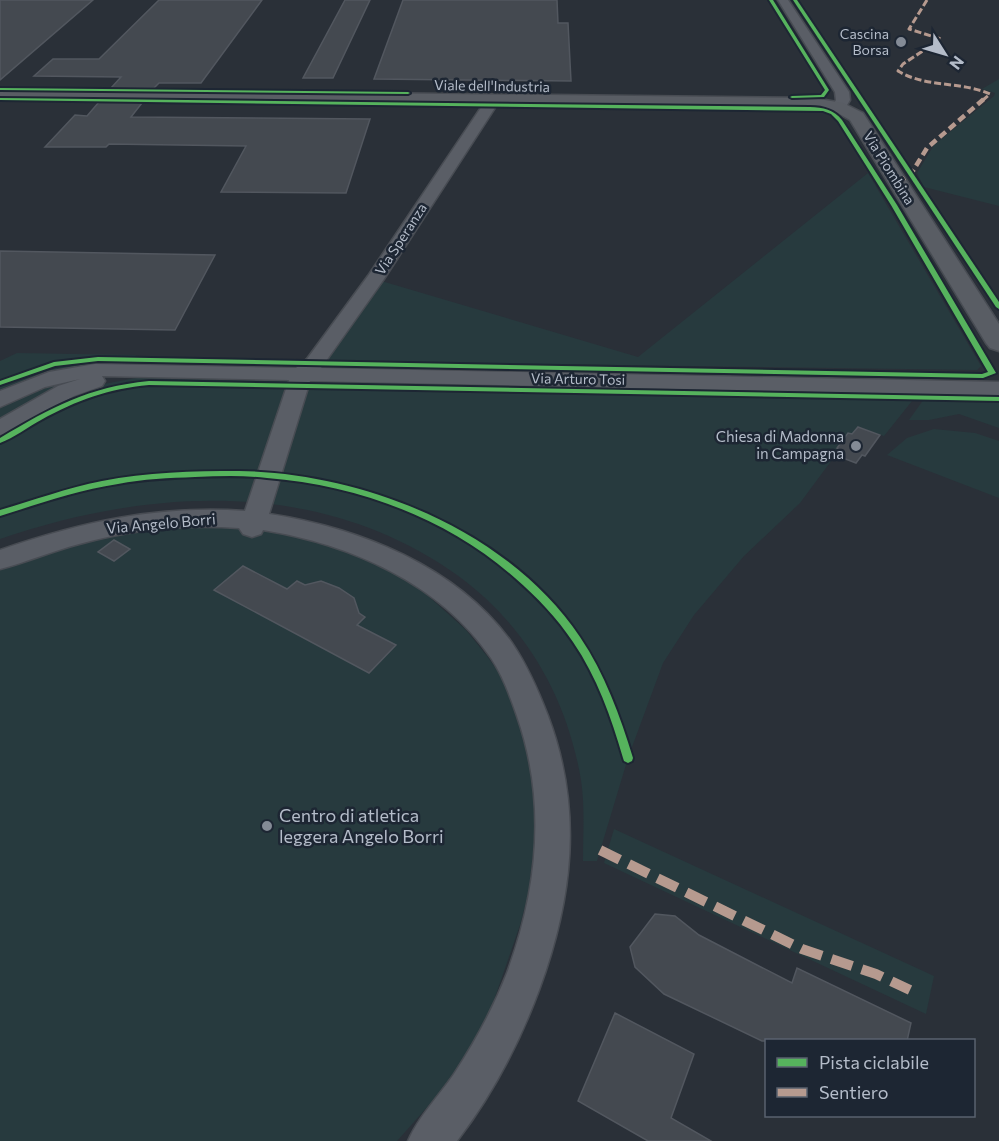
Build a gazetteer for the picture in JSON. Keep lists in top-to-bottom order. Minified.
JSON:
{"streets":{"street":["Viale dell'Industria","Via Piombina","Via Speranza","Via Arturo Tosi","Via Angelo Borri"]},"crossings":[["Viale dell'Industria","Via Piombina"],["Viale dell'Industria","Via Speranza"],["Via Speranza","Via Arturo Tosi"]],"places":["Cascina Borsa","Chiesa di Madonna in Campagna","Centro di atletica leggera Angelo Borri"],"legend":["Pista ciclabile","Sentiero"],"north":"bottom right"}
